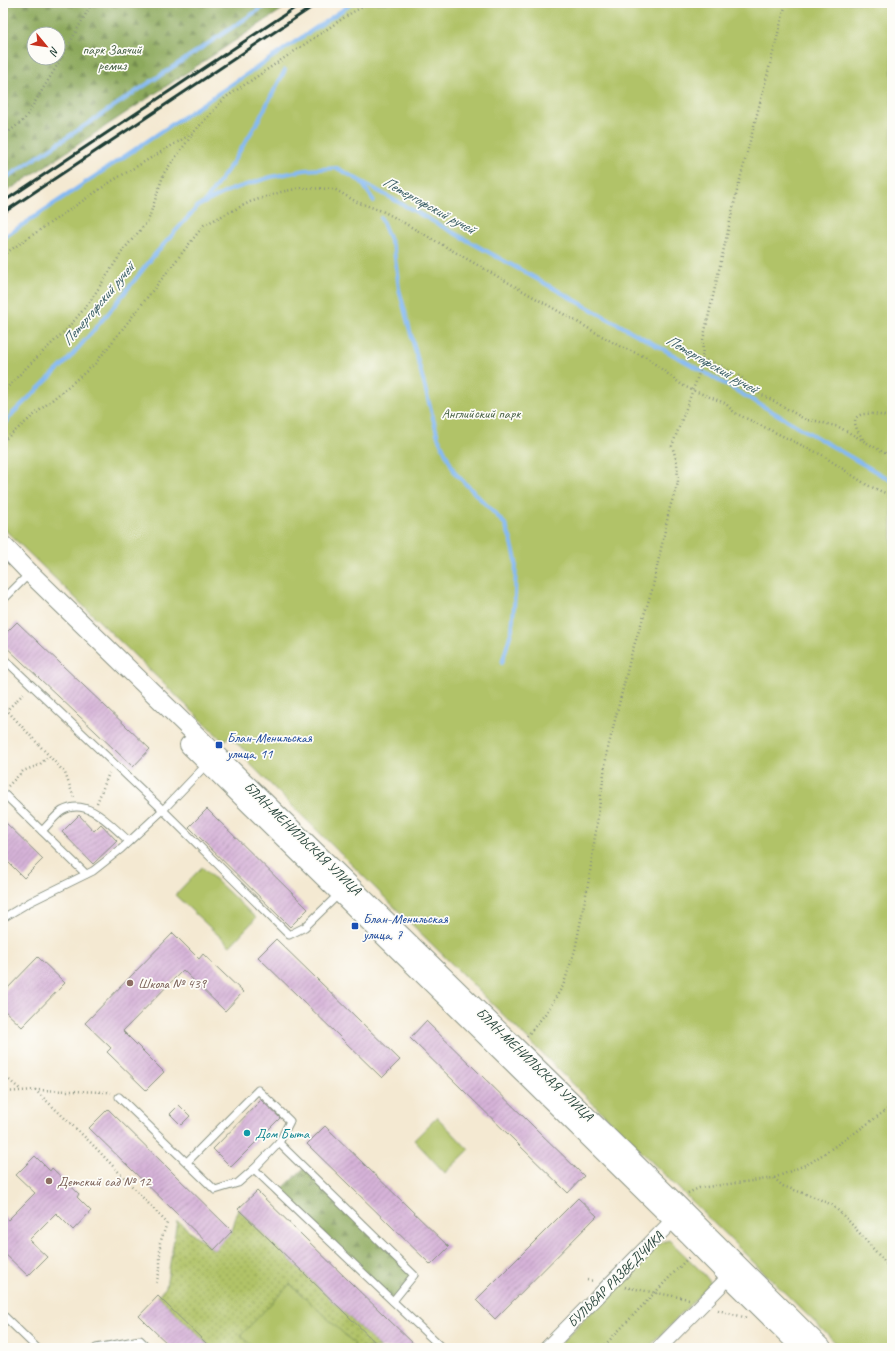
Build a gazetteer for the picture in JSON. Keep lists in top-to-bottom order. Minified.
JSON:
{"streets":{"street":["БЛАН-МЕНИЛЬСКАЯ УЛИЦА","БУЛЬВАР РАЗВЕДЧИКА"]},"crossings":[["БЛАН-МЕНИЛЬСКАЯ УЛИЦА","БУЛЬВАР РАЗВЕДЧИКА"]],"water":["Петергофский ручей"],"parks":["парк Заячий ремиз","Английский парк"],"places":{"transit":["Блан-Менильская улица, 11","Блан-Менильская улица, 7"],"other":["Школа № 439","Дом Быта","Детский сад № 12"]},"north":"bottom right"}
